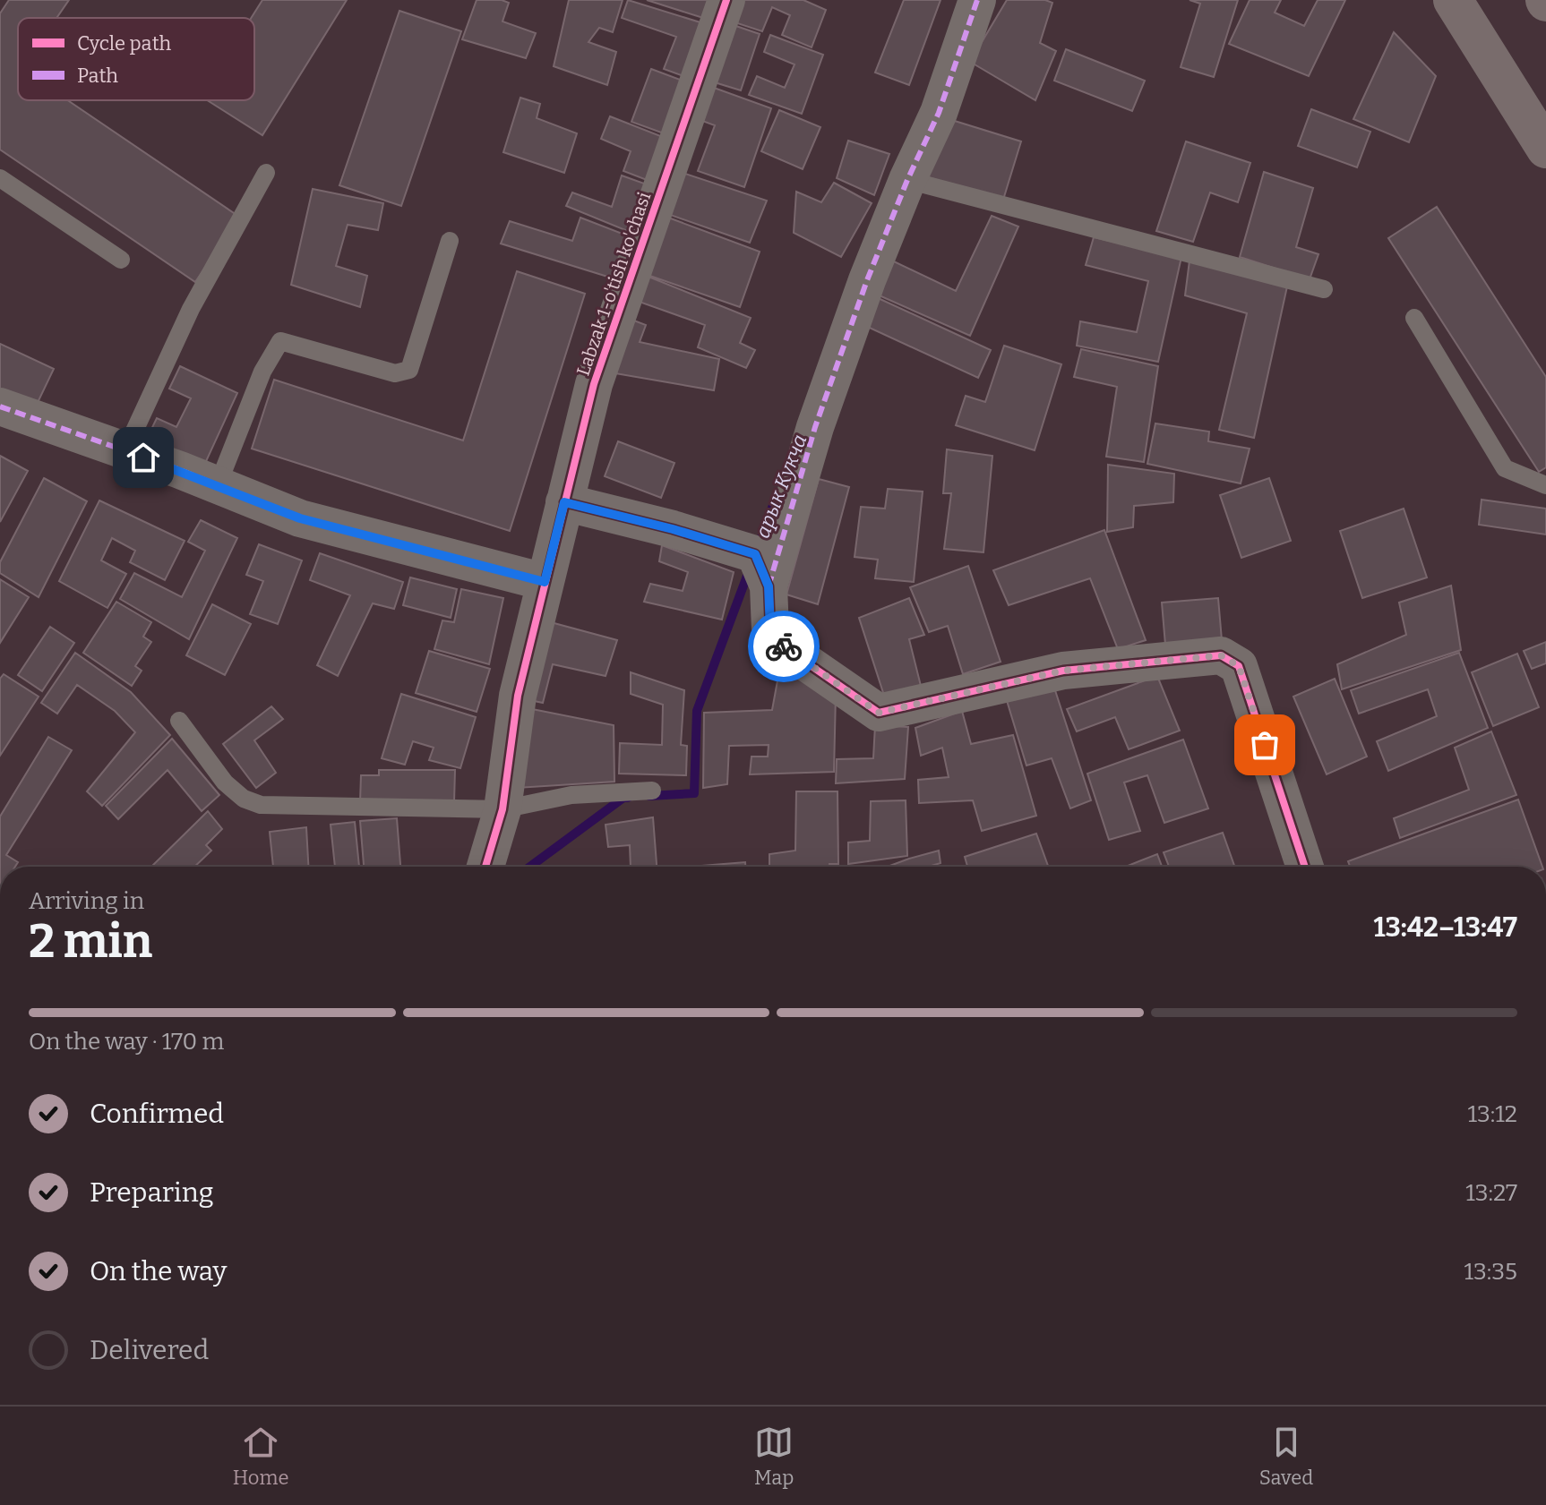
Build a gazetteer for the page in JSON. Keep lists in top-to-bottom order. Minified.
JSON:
{"streets":{"street":["Labzak 1-o'tish ko'chasi"]},"water":["арык Кукча"],"legend":["Cycle path","Path"],"page":{"heading":["2 min","Arriving in","13:42–13:47"],"bar":"On the way · 170 m","list":[["Confirmed","13:12"],["Preparing","13:27"],["On the way","13:35"],"Delivered"],"tabs":["Home","Map","Saved"]}}
